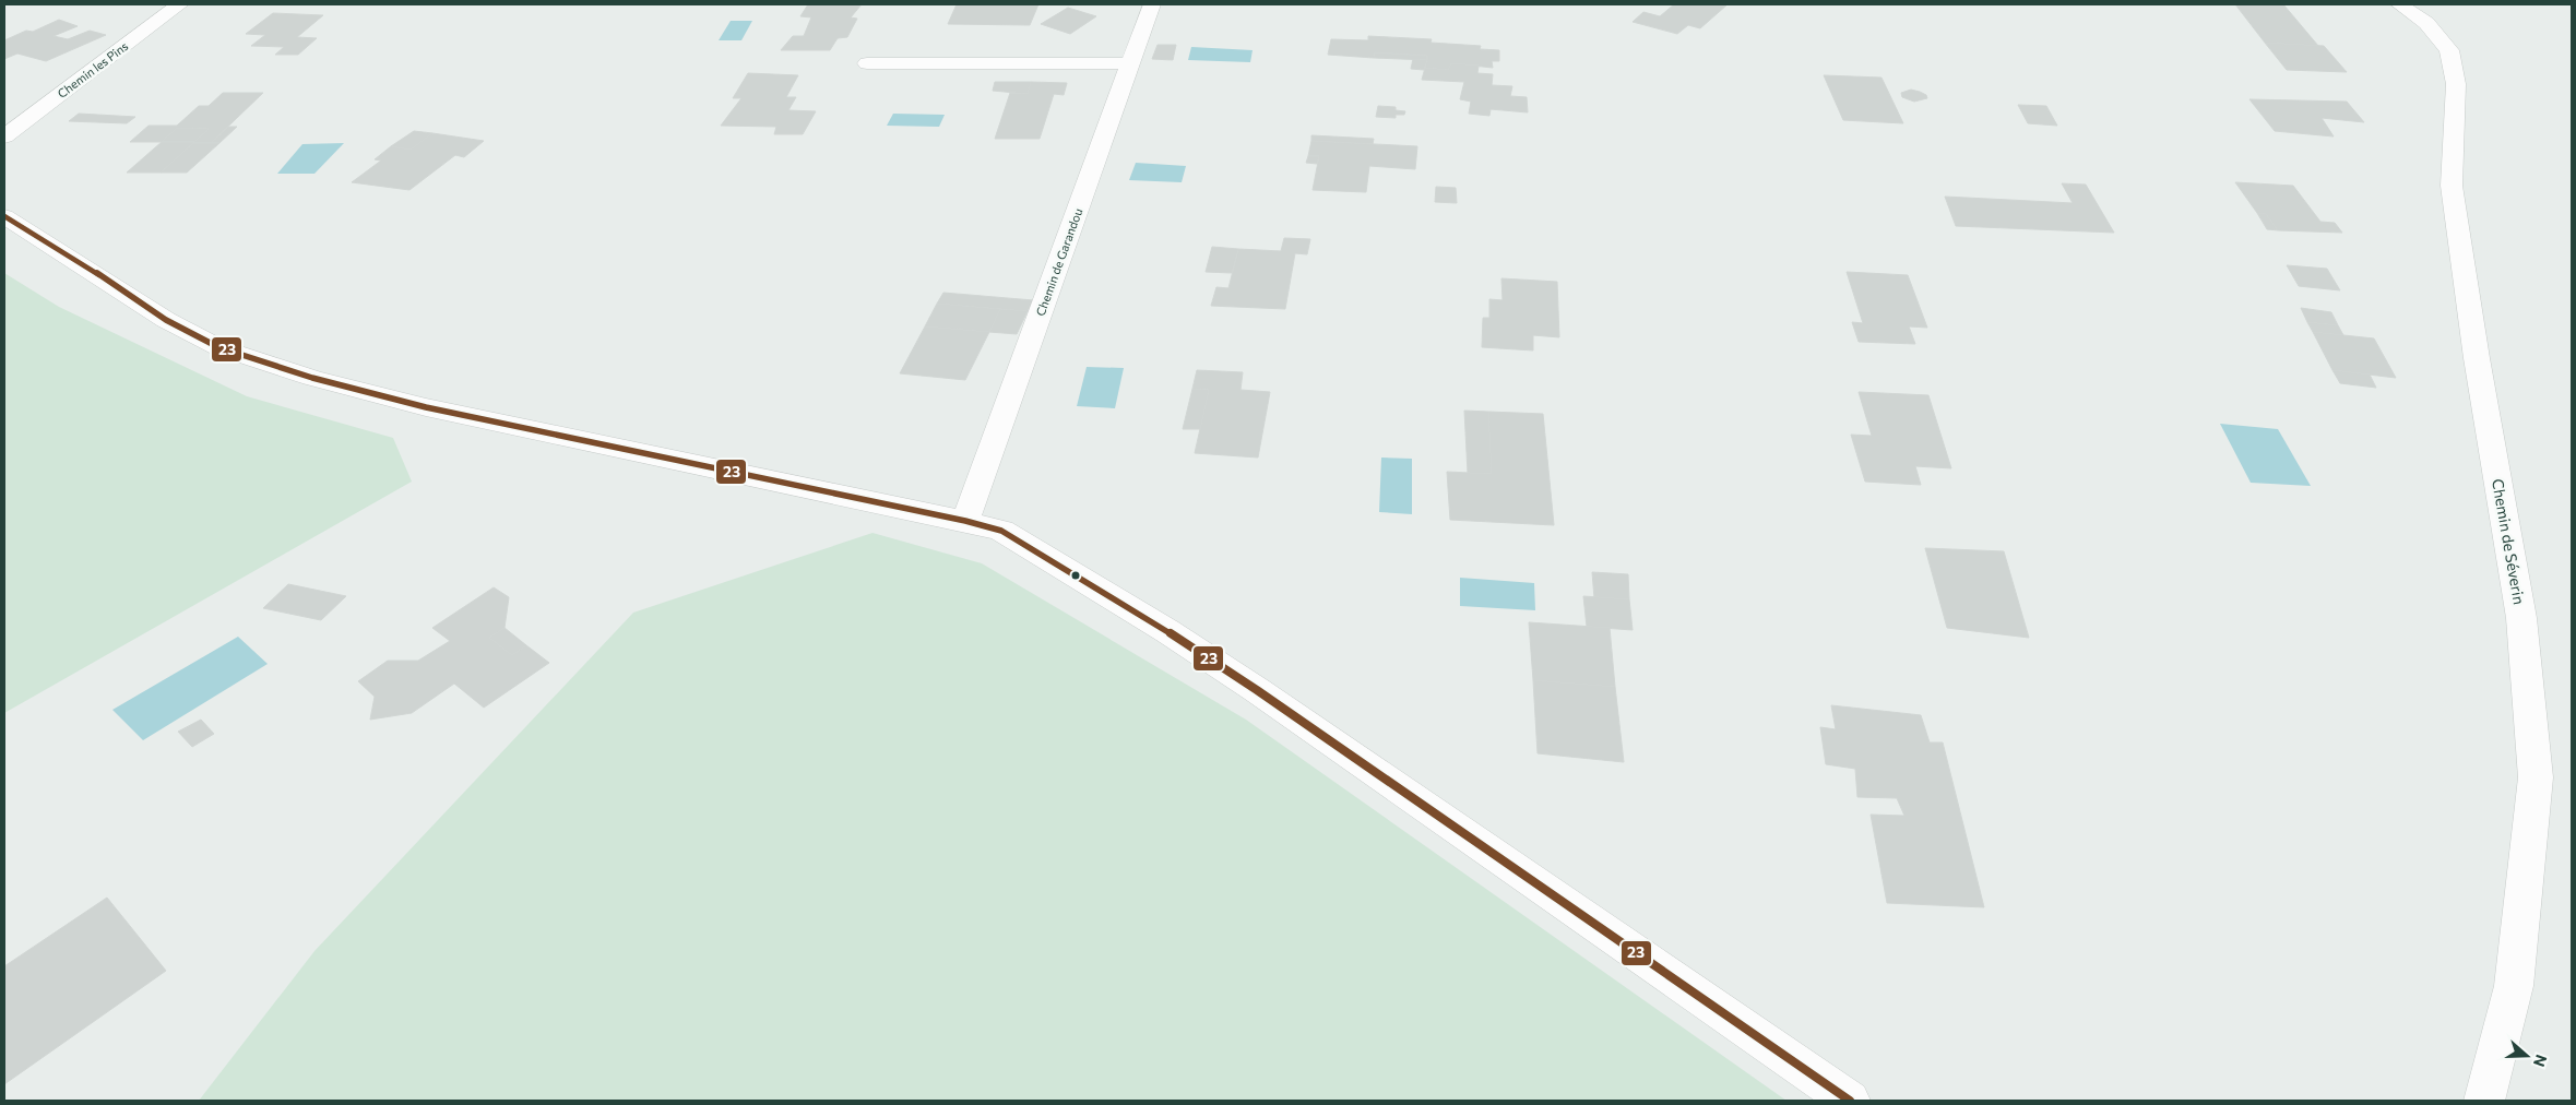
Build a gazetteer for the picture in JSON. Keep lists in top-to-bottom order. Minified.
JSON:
{"streets":{"street":["Chemin les Pins","Chemin de Garandou","Chemin de Séverin"]},"lines":["transit line 23"],"north":"right"}
